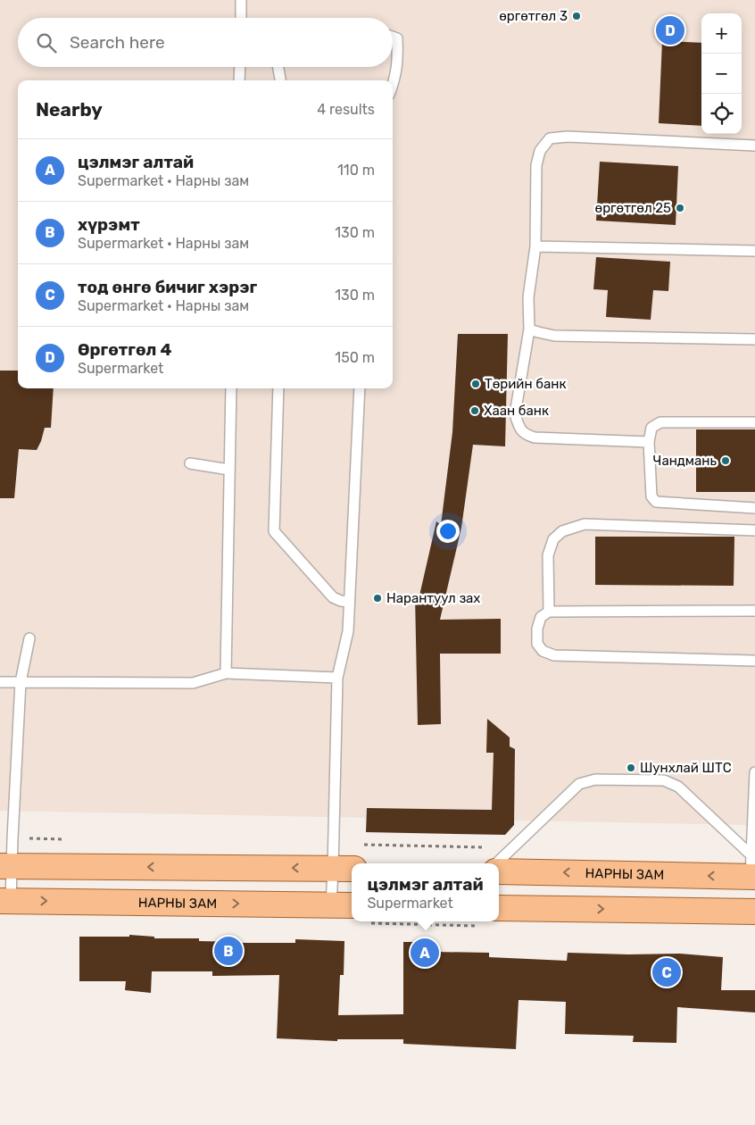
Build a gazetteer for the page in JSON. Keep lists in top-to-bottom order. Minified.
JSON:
{"streets":{"main road":["НАРНЫ ЗАМ"]},"places":["өргөтгөл 3","өргөтгөл 25","Төрийн банк","Хаан банк","Чандмань","Нарантуул зах","Шунхлай ШТС"],"page":{"map_buttons":["+","−"],"pins":["D","B","A","C"],"search":"Search here","heading":["Nearby","4 results"],"list":[{"mark":"A","name":"цэлмэг алтай","note":"Supermarket · Нарны зам","value":"110 m"},{"mark":"B","name":"хүрэмт","note":"Supermarket · Нарны зам","value":"130 m"},{"mark":"C","name":"тод өнгө бичиг хэрэг","note":"Supermarket · Нарны зам","value":"130 m"},{"mark":"D","name":"Өргөтгөл 4","note":"Supermarket","value":"150 m"}],"popup":["цэлмэг алтай","Supermarket"]}}
